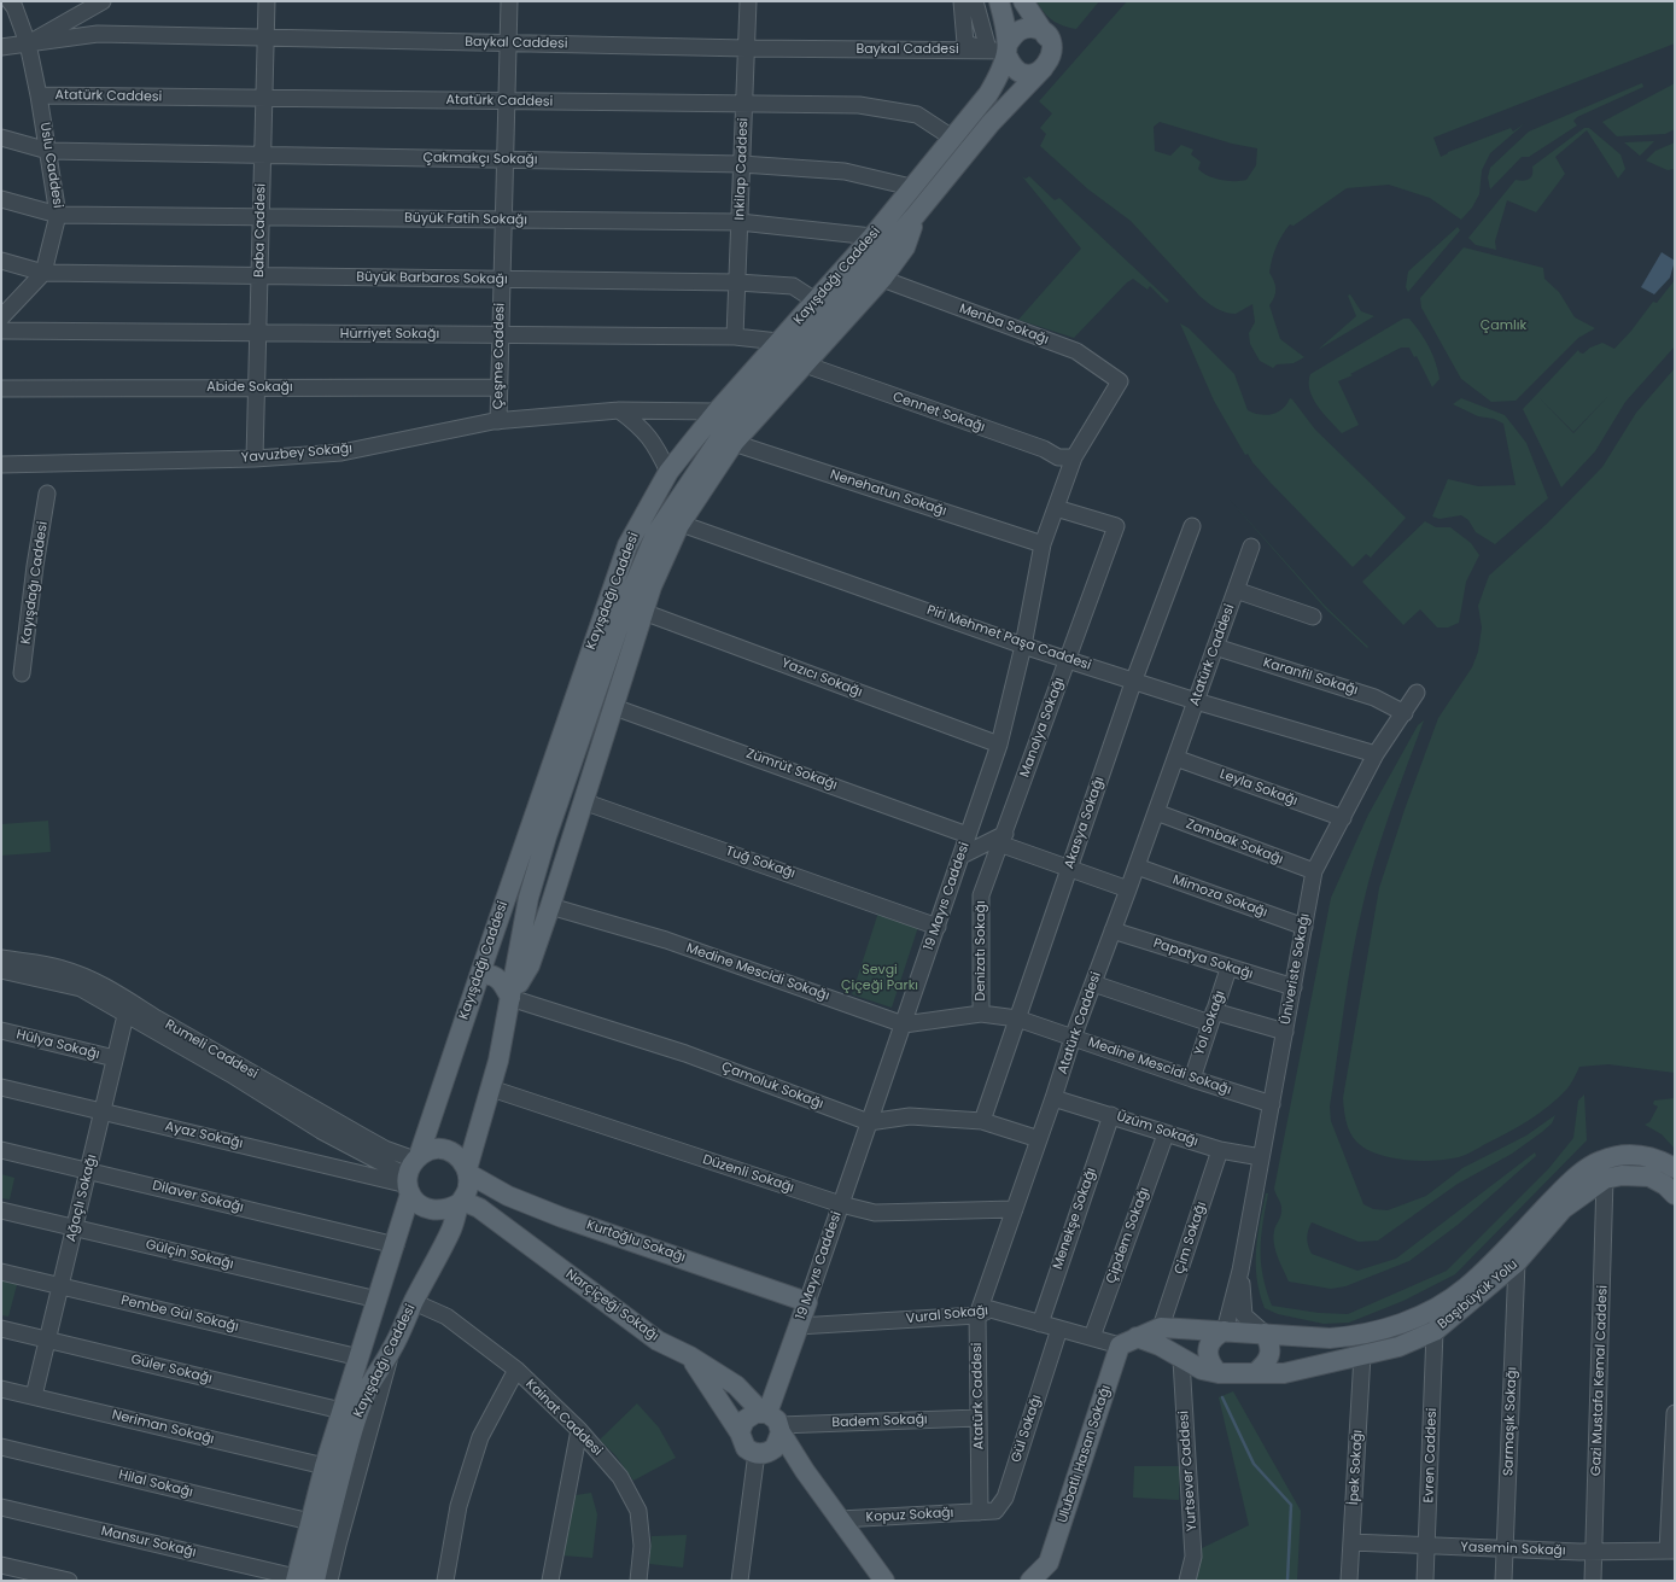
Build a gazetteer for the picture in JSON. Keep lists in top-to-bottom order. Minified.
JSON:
{"streets":{"main road":["Kayışdağı Caddesi","19 Mayıs Caddesi","Kurtoğlu Sokağı","Başıbüyük Yolu","Narçiçeği Sokağı","Vural Sokağı","Ulubatlı Hasan Sokağı"],"street":["Baykal Caddesi","Atatürk Caddesi","Çakmakçı Sokağı","Uslu Caddesi","Inkilap Caddesi","Büyük Fatih Sokağı","Baba Caddesi","Büyük Barbaros Sokağı","Menba Sokağı","Hürriyet Sokağı","Çeşme Caddesi","Abide Sokağı","Cennet Sokağı","Yavuzbey Sokağı","Nenehatun Sokağı","Piri Mehmet Paşa Caddesi","Karanfil Sokağı","Yazıcı Sokağı","Manolya Sokağı","Zümrüt Sokağı","Leyla Sokağı","Akasya Sokağı","Zambak Sokağı","Tuğ Sokağı","Mimoza Sokağı","Denizatı Sokağı","Papatya Sokağı","Üniveriste Sokağı","Medine Mescidi Sokağı","Yol Sokağı","Hülya Sokağı","Rumeli Caddesi","Çamoluk Sokağı","Üzüm Sokağı","Ayaz Sokağı","Düzenli Sokağı","Dilaver Sokağı","Ağaçlı Sokağı","Menekşe Sokağı","Çipdem Sokağı","Çim Sokağı","Gülçin Sokağı","Pembe Gül Sokağı","Güler Sokağı","Gazi Mustafa Kemal Caddesi","Kainat Caddesi","Badem Sokağı","Sarmaşık Sokağı","Neriman Sokağı","Gül Sokağı","Evren Caddesi","İpek Sokağı","Yurtsever Caddesi","Hilal Sokağı","Kopuz Sokağı","Mansur Sokağı","Yasemin Sokağı"]},"crossings":[["Baykal Caddesi","Uslu Caddesi"],["Baykal Caddesi","Inkilap Caddesi"],["Baykal Caddesi","Baba Caddesi"],["Baykal Caddesi","Kayışdağı Caddesi"],["Baykal Caddesi","Çeşme Caddesi"],["Atatürk Caddesi","Uslu Caddesi"],["Atatürk Caddesi","Inkilap Caddesi"],["Atatürk Caddesi","Baba Caddesi"],["Atatürk Caddesi","Kayışdağı Caddesi"],["Atatürk Caddesi","Çeşme Caddesi"],["Atatürk Caddesi","Piri Mehmet Paşa Caddesi"],["Atatürk Caddesi","Karanfil Sokağı"],["Atatürk Caddesi","Leyla Sokağı"],["Atatürk Caddesi","Zambak Sokağı"],["Atatürk Caddesi","Mimoza Sokağı"],["Atatürk Caddesi","Papatya Sokağı"],["Atatürk Caddesi","Medine Mescidi Sokağı"],["Atatürk Caddesi","Çamoluk Sokağı"],["Atatürk Caddesi","Üzüm Sokağı"],["Atatürk Caddesi","Düzenli Sokağı"],["Atatürk Caddesi","Vural Sokağı"],["Atatürk Caddesi","Badem Sokağı"],["Atatürk Caddesi","Gül Sokağı"],["Atatürk Caddesi","Kopuz Sokağı"],["Çakmakçı Sokağı","Uslu Caddesi"],["Çakmakçı Sokağı","Inkilap Caddesi"],["Çakmakçı Sokağı","Baba Caddesi"],["Çakmakçı Sokağı","Kayışdağı Caddesi"],["Çakmakçı Sokağı","Çeşme Caddesi"],["Uslu Caddesi","Büyük Fatih Sokağı"],["Uslu Caddesi","Büyük Barbaros Sokağı"],["Inkilap Caddesi","Büyük Fatih Sokağı"],["Inkilap Caddesi","Büyük Barbaros Sokağı"],["Inkilap Caddesi","Hürriyet Sokağı"],["Büyük Fatih Sokağı","Baba Caddesi"],["Büyük Fatih Sokağı","Kayışdağı Caddesi"],["Büyük Fatih Sokağı","Çeşme Caddesi"],["Baba Caddesi","Büyük Barbaros Sokağı"],["Baba Caddesi","Hürriyet Sokağı"],["Baba Caddesi","Abide Sokağı"],["Baba Caddesi","Yavuzbey Sokağı"],["Kayışdağı Caddesi","Büyük Barbaros Sokağı"],["Kayışdağı Caddesi","Hürriyet Sokağı"],["Kayışdağı Caddesi","Yavuzbey Sokağı"],["Kayışdağı Caddesi","Nenehatun Sokağı"],["Kayışdağı Caddesi","Piri Mehmet Paşa Caddesi"],["Kayışdağı Caddesi","Rumeli Caddesi"],["Kayışdağı Caddesi","Çamoluk Sokağı"],["Kayışdağı Caddesi","Ayaz Sokağı"],["Kayışdağı Caddesi","Düzenli Sokağı"],["Kayışdağı Caddesi","Dilaver Sokağı"],["Kayışdağı Caddesi","Kurtoğlu Sokağı"],["Kayışdağı Caddesi","Gülçin Sokağı"],["Kayışdağı Caddesi","Narçiçeği Sokağı"],["Kayışdağı Caddesi","Pembe Gül Sokağı"],["Kayışdağı Caddesi","Güler Sokağı"],["Kayışdağı Caddesi","Kainat Caddesi"],["Kayışdağı Caddesi","Neriman Sokağı"],["Kayışdağı Caddesi","Hilal Sokağı"],["Kayışdağı Caddesi","Mansur Sokağı"],["Büyük Barbaros Sokağı","Çeşme Caddesi"],["Menba Sokağı","19 Mayıs Caddesi"],["Hürriyet Sokağı","Çeşme Caddesi"],["Çeşme Caddesi","Abide Sokağı"],["Çeşme Caddesi","Yavuzbey Sokağı"],["Cennet Sokağı","19 Mayıs Caddesi"],["Nenehatun Sokağı","19 Mayıs Caddesi"],["Piri Mehmet Paşa Caddesi","Manolya Sokağı"],["Piri Mehmet Paşa Caddesi","Akasya Sokağı"],["Piri Mehmet Paşa Caddesi","19 Mayıs Caddesi"],["Piri Mehmet Paşa Caddesi","Üniveriste Sokağı"],["Karanfil Sokağı","Üniveriste Sokağı"],["Yazıcı Sokağı","19 Mayıs Caddesi"],["Manolya Sokağı","19 Mayıs Caddesi"],["Manolya Sokağı","Denizatı Sokağı"],["Zümrüt Sokağı","19 Mayıs Caddesi"],["Leyla Sokağı","Üniveriste Sokağı"],["Akasya Sokağı","Medine Mescidi Sokağı"],["Akasya Sokağı","Çamoluk Sokağı"],["Zambak Sokağı","Üniveriste Sokağı"],["Tuğ Sokağı","19 Mayıs Caddesi"],["19 Mayıs Caddesi","Medine Mescidi Sokağı"],["19 Mayıs Caddesi","Çamoluk Sokağı"],["19 Mayıs Caddesi","Düzenli Sokağı"],["19 Mayıs Caddesi","Kurtoğlu Sokağı"],["19 Mayıs Caddesi","Narçiçeği Sokağı"],["19 Mayıs Caddesi","Vural Sokağı"],["19 Mayıs Caddesi","Badem Sokağı"],["Mimoza Sokağı","Üniveriste Sokağı"],["Denizatı Sokağı","Medine Mescidi Sokağı"],["Papatya Sokağı","Üniveriste Sokağı"],["Papatya Sokağı","Yol Sokağı"],["Üniveriste Sokağı","Medine Mescidi Sokağı"],["Üniveriste Sokağı","Üzüm Sokağı"],["Medine Mescidi Sokağı","Yol Sokağı"],["Hülya Sokağı","Ağaçlı Sokağı"],["Rumeli Caddesi","Ayaz Sokağı"],["Rumeli Caddesi","Ağaçlı Sokağı"],["Rumeli Caddesi","Kurtoğlu Sokağı"],["Rumeli Caddesi","Narçiçeği Sokağı"],["Üzüm Sokağı","Menekşe Sokağı"],["Üzüm Sokağı","Çipdem Sokağı"],["Üzüm Sokağı","Çim Sokağı"],["Ayaz Sokağı","Ağaçlı Sokağı"],["Ayaz Sokağı","Kurtoğlu Sokağı"],["Ayaz Sokağı","Narçiçeği Sokağı"],["Dilaver Sokağı","Ağaçlı Sokağı"],["Ağaçlı Sokağı","Gülçin Sokağı"],["Ağaçlı Sokağı","Pembe Gül Sokağı"],["Ağaçlı Sokağı","Güler Sokağı"],["Ağaçlı Sokağı","Neriman Sokağı"],["Menekşe Sokağı","Vural Sokağı"],["Çipdem Sokağı","Vural Sokağı"],["Kurtoğlu Sokağı","Narçiçeği Sokağı"],["Başıbüyük Yolu","Vural Sokağı"],["Başıbüyük Yolu","Gazi Mustafa Kemal Caddesi"],["Başıbüyük Yolu","Sarmaşık Sokağı"],["Başıbüyük Yolu","Evren Caddesi"],["Başıbüyük Yolu","İpek Sokağı"],["Narçiçeği Sokağı","Badem Sokağı"],["Vural Sokağı","Gül Sokağı"],["Vural Sokağı","Ulubatlı Hasan Sokağı"],["Vural Sokağı","Yurtsever Caddesi"],["Gazi Mustafa Kemal Caddesi","Yasemin Sokağı"],["Sarmaşık Sokağı","Yasemin Sokağı"],["Gül Sokağı","Kopuz Sokağı"],["Evren Caddesi","Yasemin Sokağı"],["İpek Sokağı","Yasemin Sokağı"]],"parks":["Çamlık","Sevgi Çiçeği Parkı"]}
